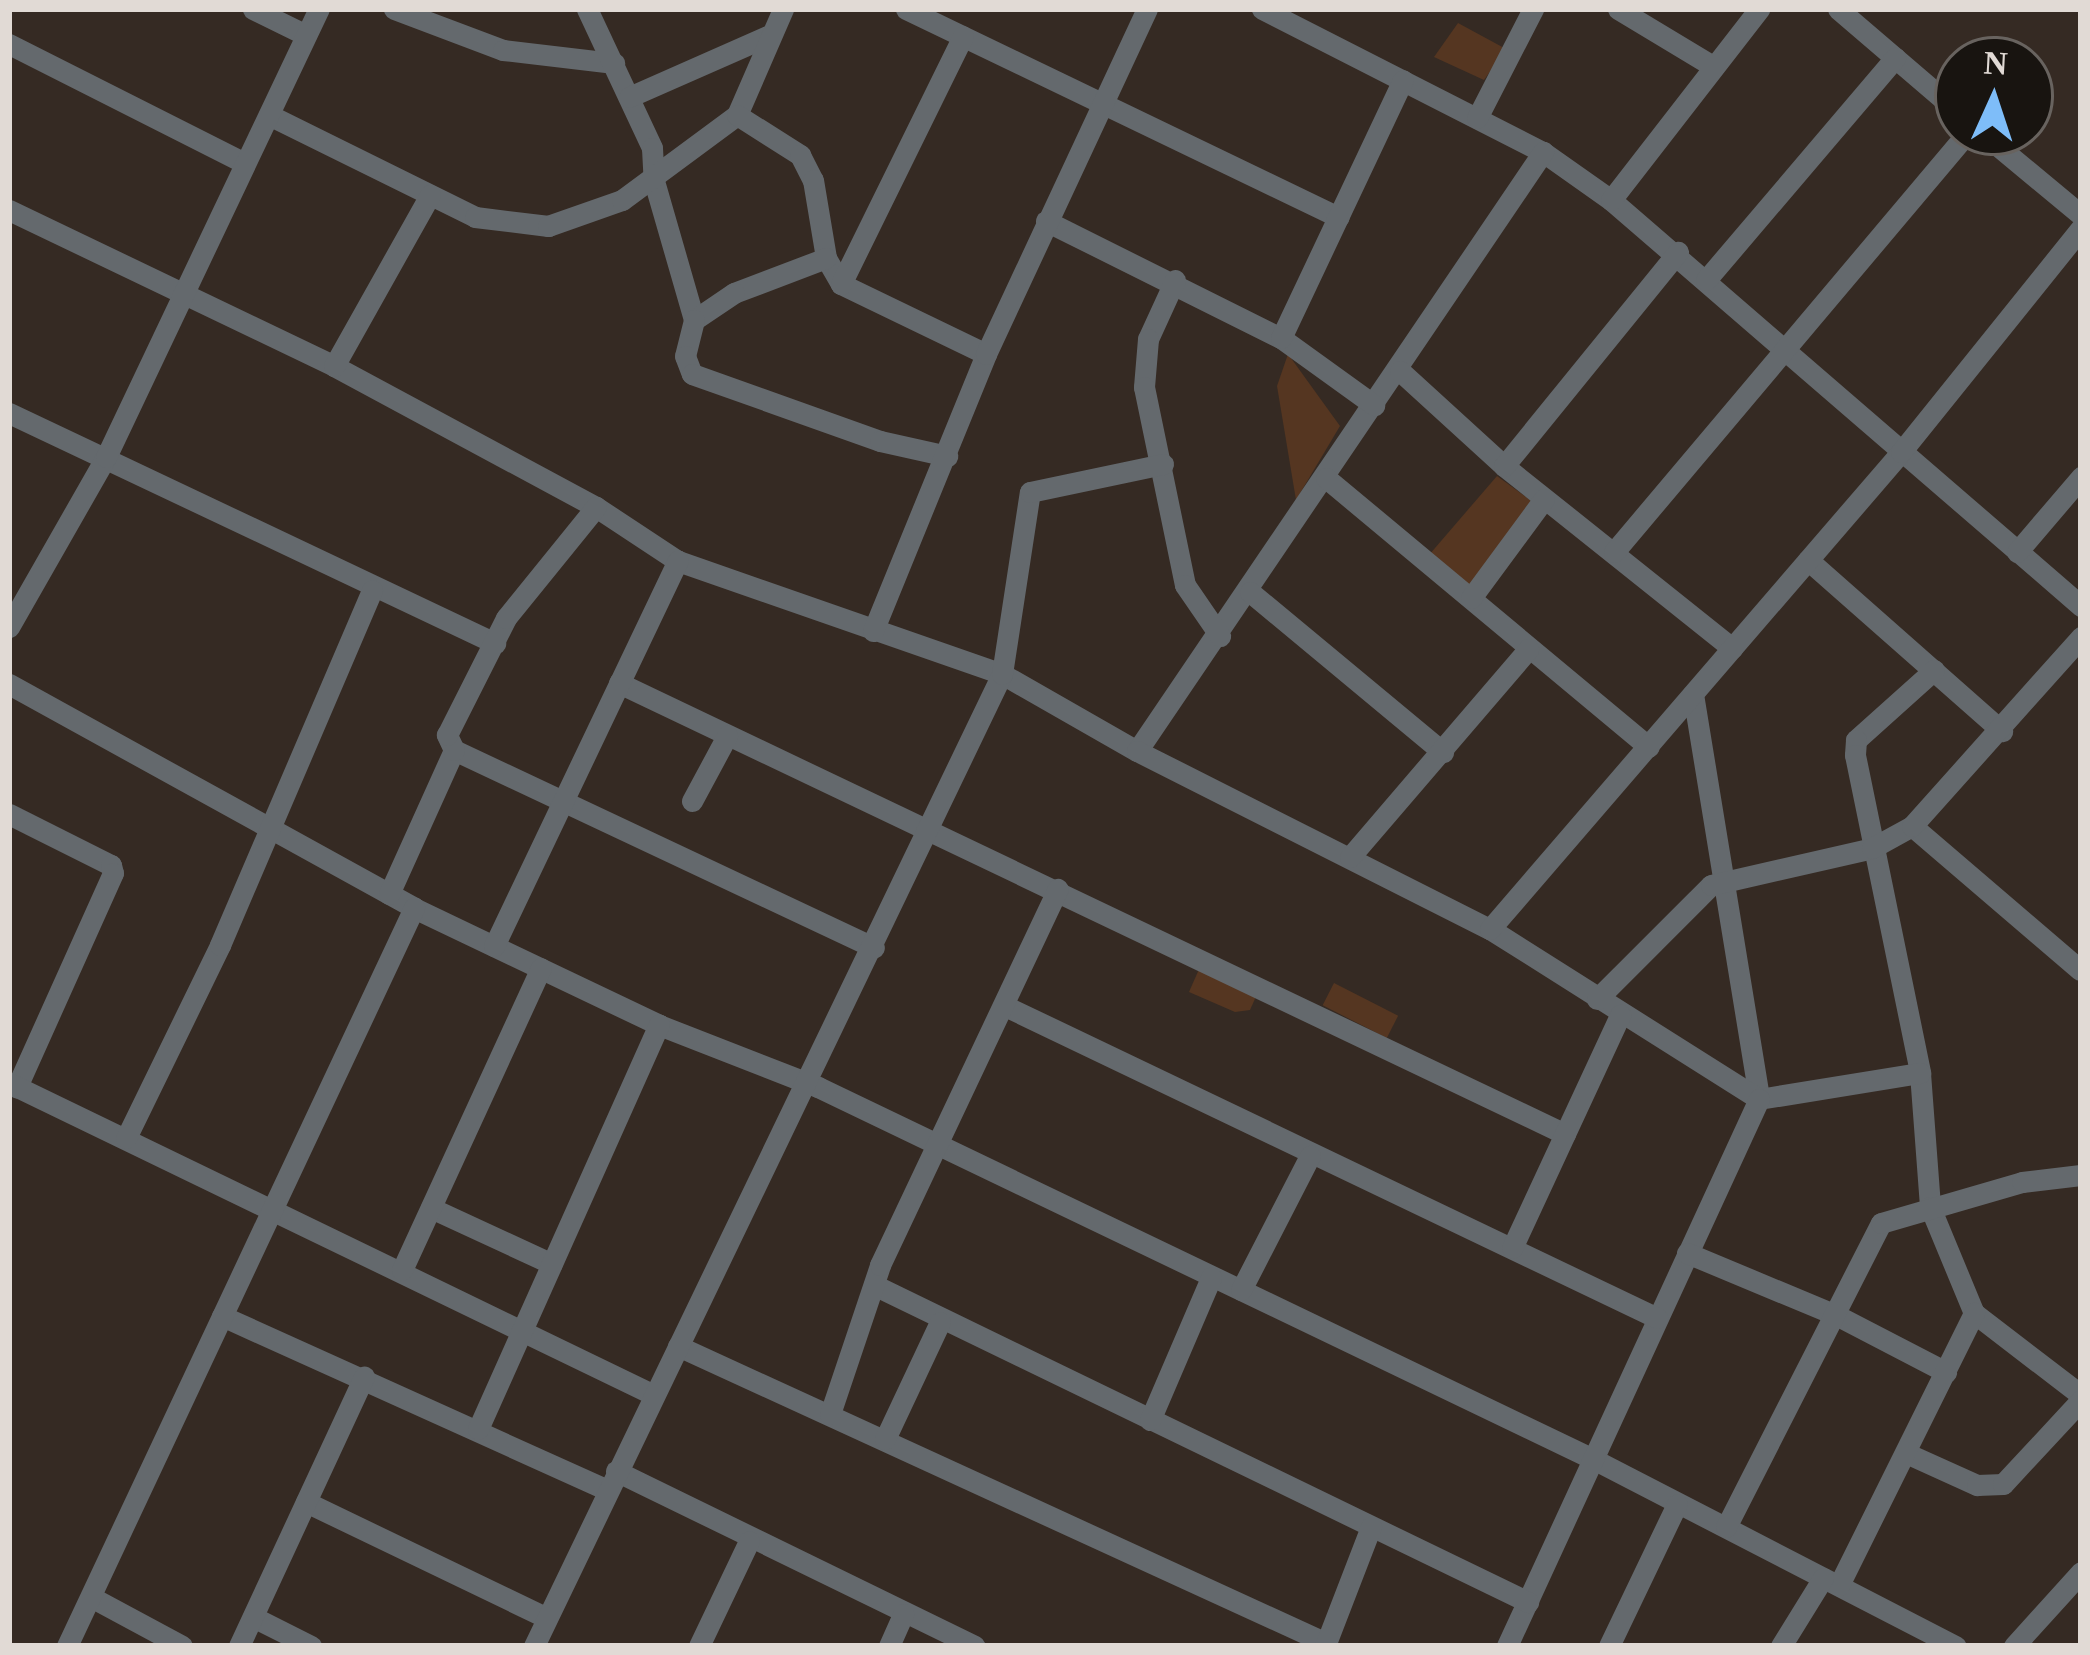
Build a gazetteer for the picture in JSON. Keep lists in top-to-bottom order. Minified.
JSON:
{"north":"top"}
